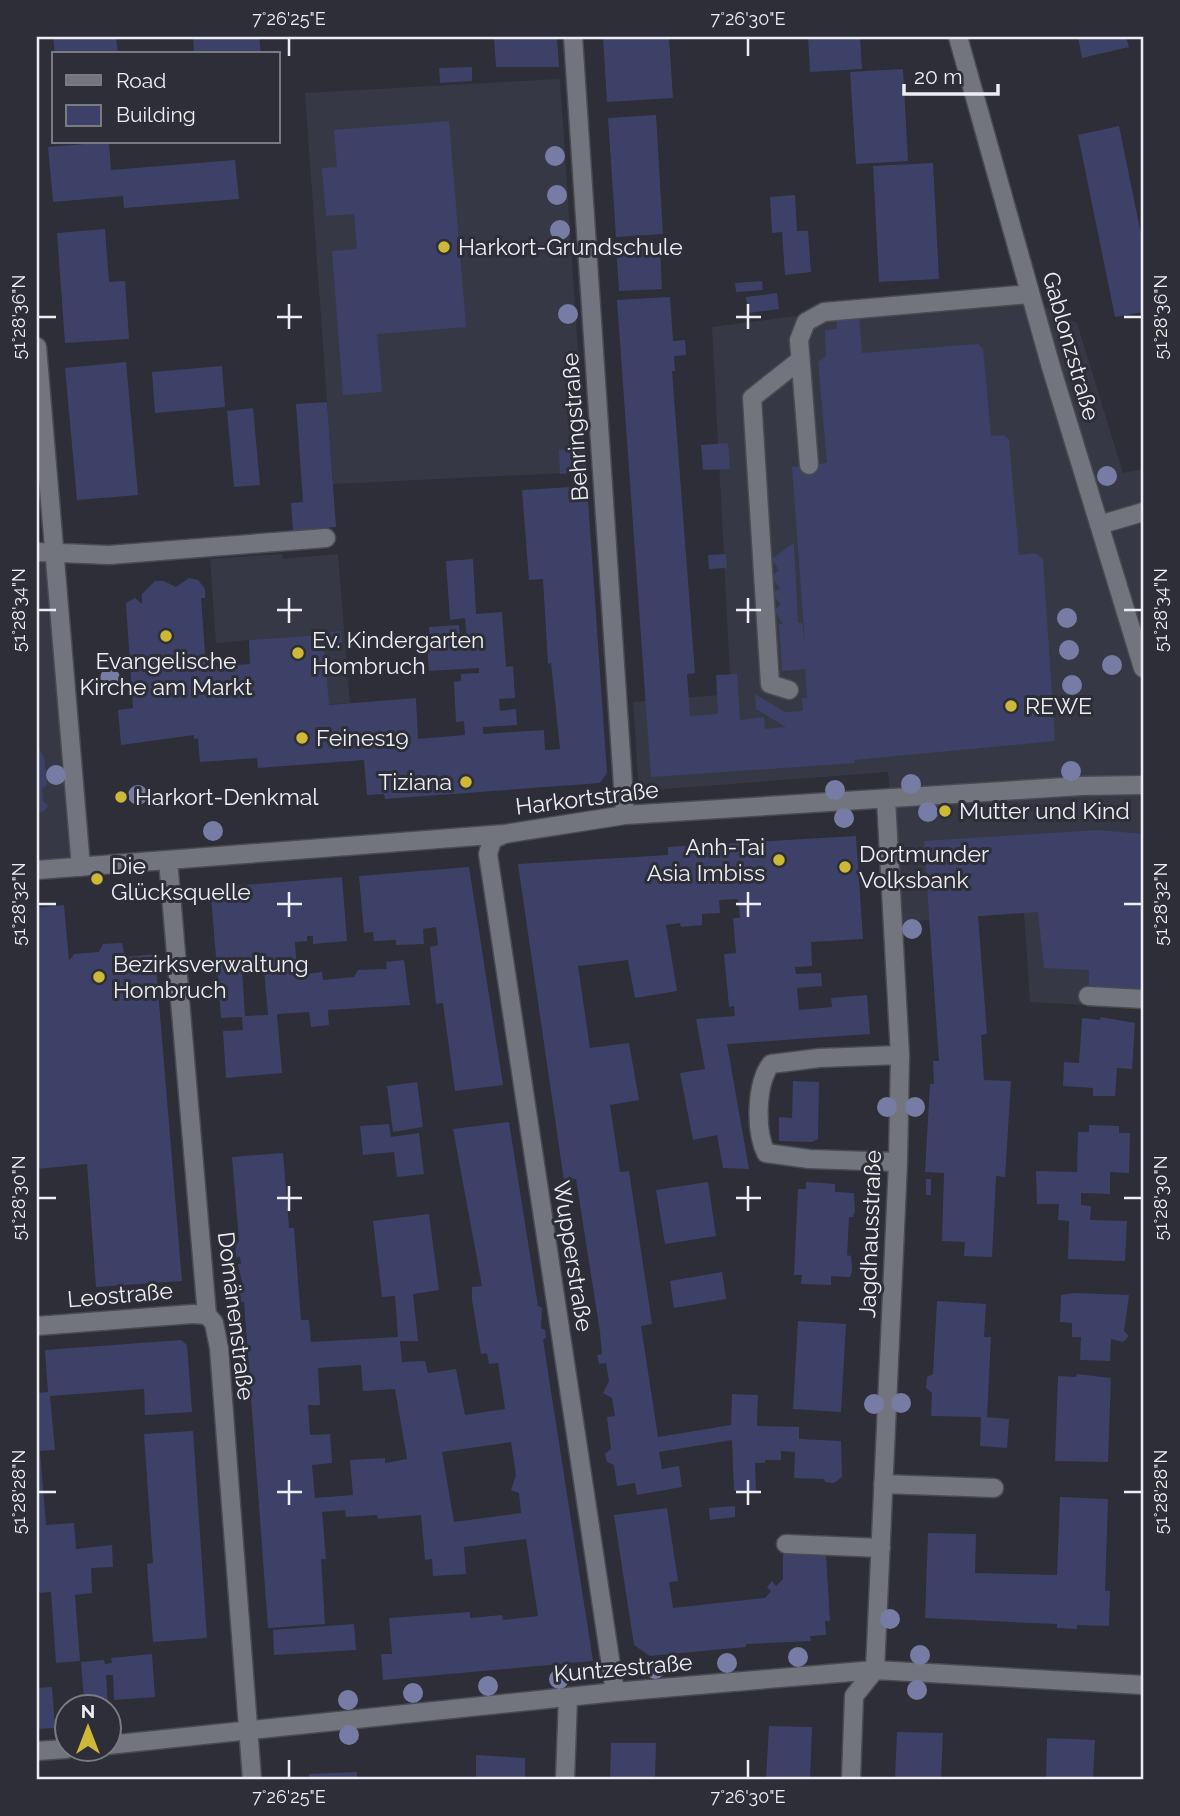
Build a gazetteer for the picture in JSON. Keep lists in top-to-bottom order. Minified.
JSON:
{"streets":{"street":["Gablonzstraße","Behringstraße","Harkortstraße","Jagdhausstraße","Wupperstraße","Leostraße","Domänenstraße","Kuntzestraße"]},"crossings":[["Behringstraße","Harkortstraße"],["Harkortstraße","Jagdhausstraße"],["Harkortstraße","Wupperstraße"],["Harkortstraße","Domänenstraße"],["Jagdhausstraße","Kuntzestraße"],["Wupperstraße","Kuntzestraße"],["Leostraße","Domänenstraße"],["Domänenstraße","Kuntzestraße"]],"places":["Harkort-Grundschule","Evangelische Kirche am Markt","Ev. Kindergarten Hombruch","REWE","Feines19","Tiziana","Harkort-Denkmal","Mutter und Kind","Anh-Tai Asia Imbiss","Dortmunder Volksbank","Die Glücksquelle","Bezirksverwaltung Hombruch"],"legend":["Road","Building"],"scale_bar":"20 m","north":"top","coordinates":["7°26'25\"E","7°26'30\"E","51°28'36\"N","51°28'34\"N","51°28'32\"N","51°28'30\"N","51°28'28\"N"]}
